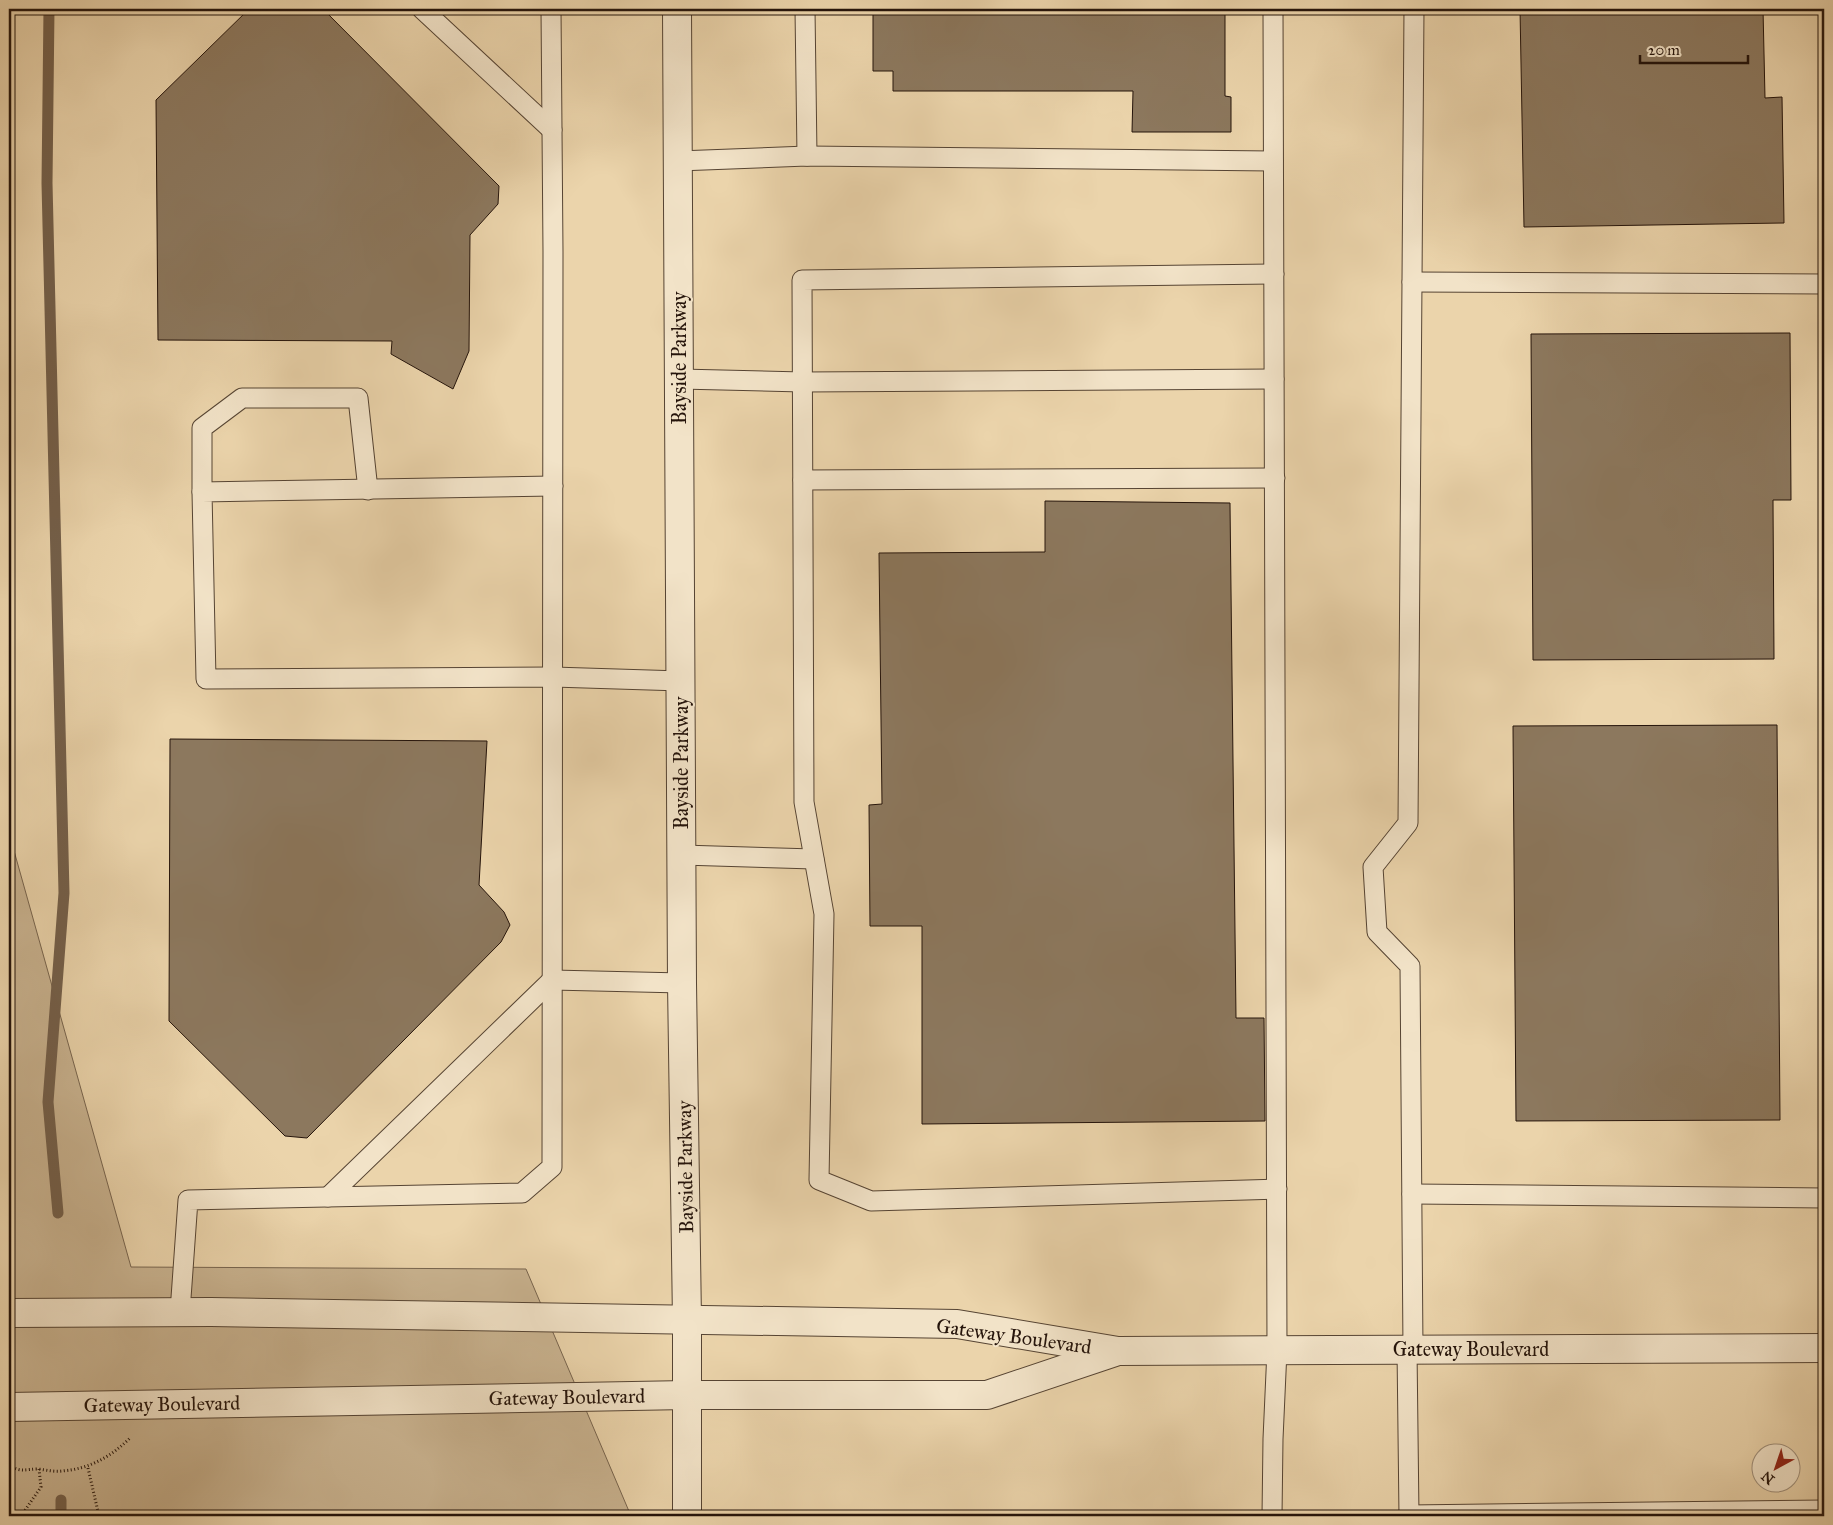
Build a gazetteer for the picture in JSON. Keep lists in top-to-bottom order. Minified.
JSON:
{"streets":{"street":["Bayside Parkway","Gateway Boulevard"]},"crossings":[["Bayside Parkway","Gateway Boulevard"]],"scale_bar":"20 m","north":"bottom left"}
